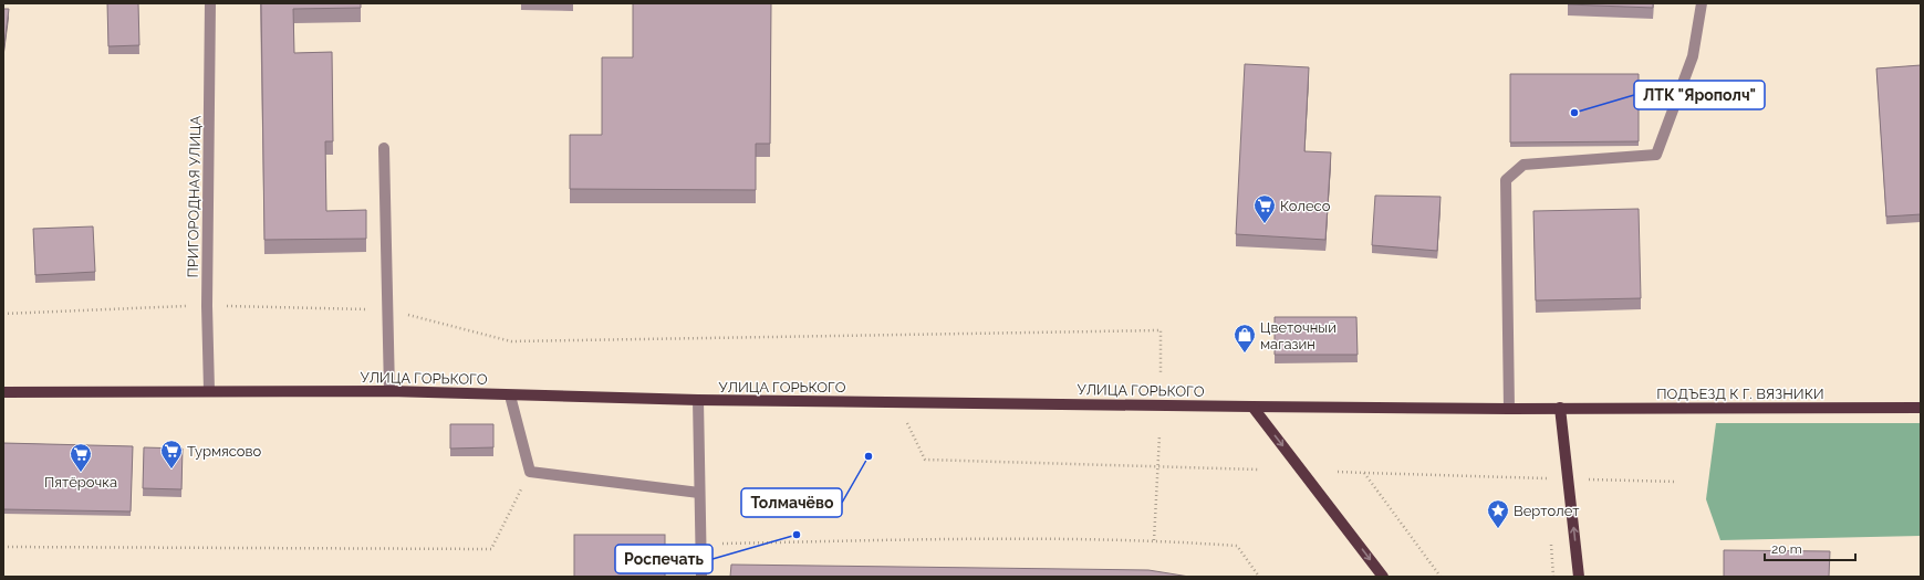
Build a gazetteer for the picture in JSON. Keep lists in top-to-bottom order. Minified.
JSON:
{"streets":{"main road":["УЛИЦА ГОРЬКОГО","ПОДЪЕЗД К Г. ВЯЗНИКИ"],"street":["ПРИГОРОДНАЯ УЛИЦА"]},"crossings":[["ПРИГОРОДНАЯ УЛИЦА","УЛИЦА ГОРЬКОГО"],["УЛИЦА ГОРЬКОГО","ПОДЪЕЗД К Г. ВЯЗНИКИ"]],"places":{"other":["ЛТК \"Ярополч\"","Толмачёво","Роспечать"],"supermarket":["Колесо","Турмясово","Пятёрочка"],"shop":["Цветочный магазин"],"place":["Вертолет"]},"scale_bar":"20 m"}
